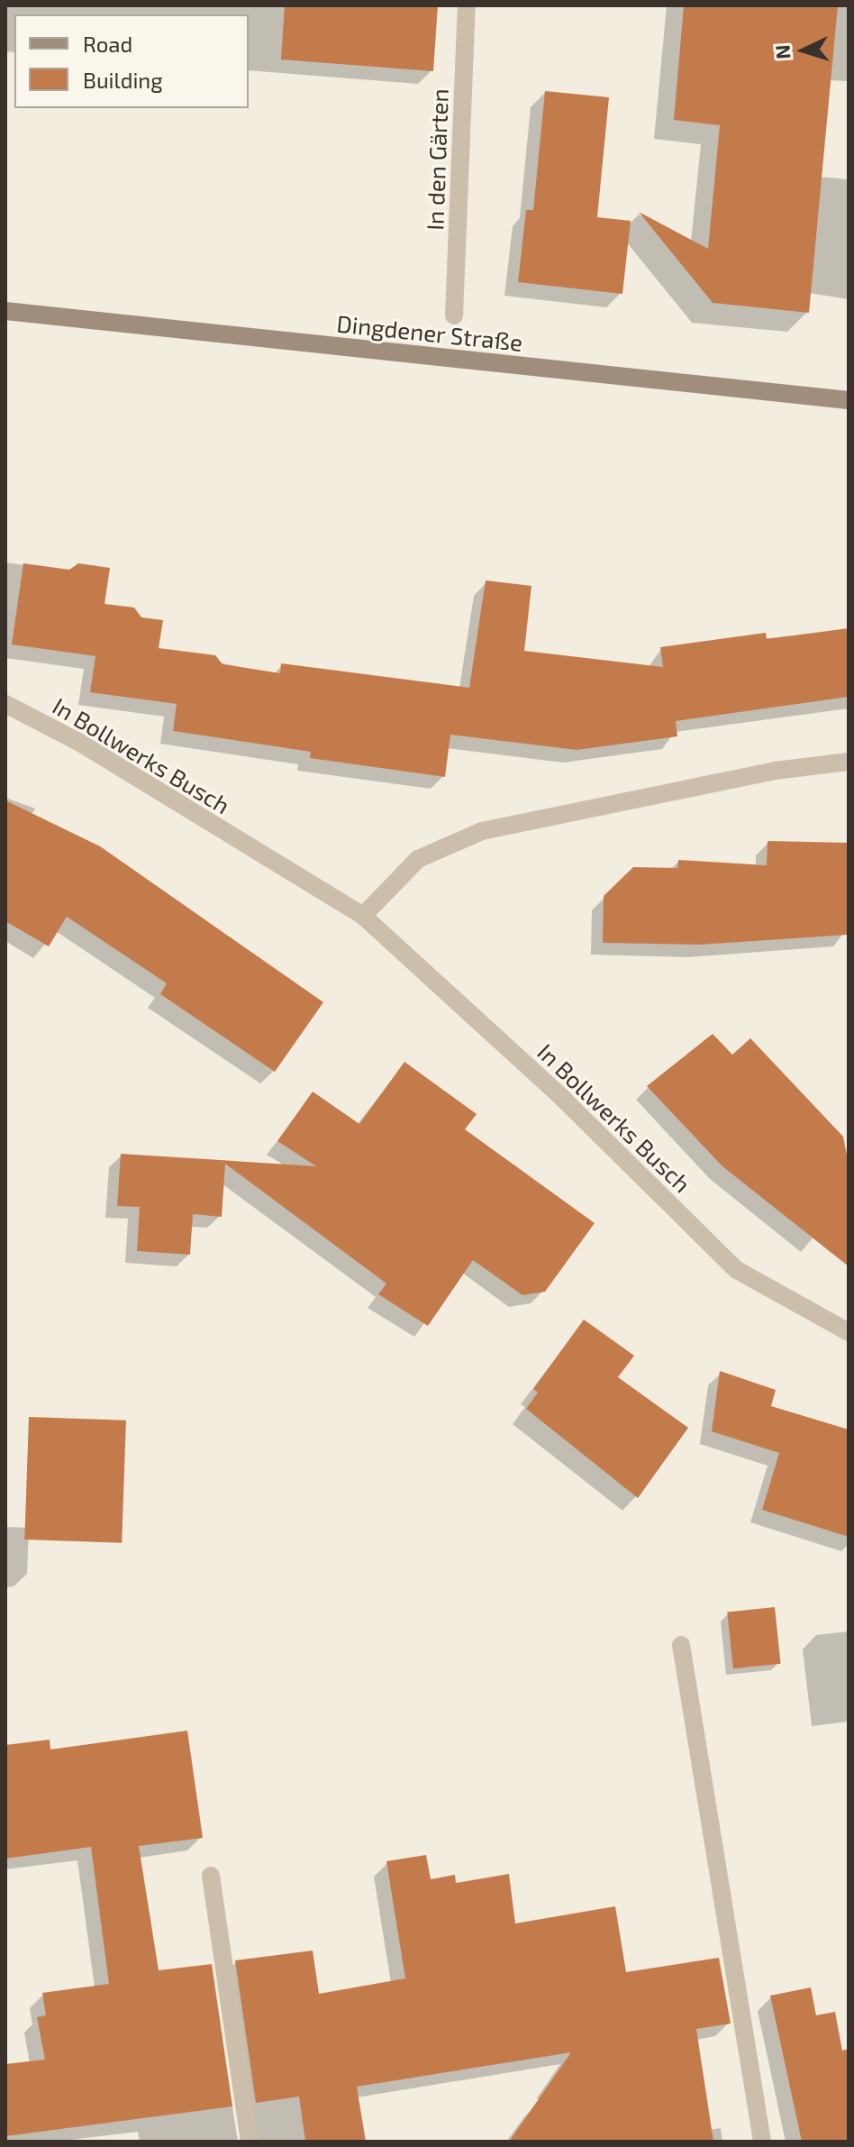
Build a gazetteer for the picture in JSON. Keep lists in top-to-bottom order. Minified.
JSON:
{"streets":{"main road":["Dingdener Straße"],"street":["In den Gärten","In Bollwerks Busch"]},"legend":["Road","Building"],"north":"left"}
